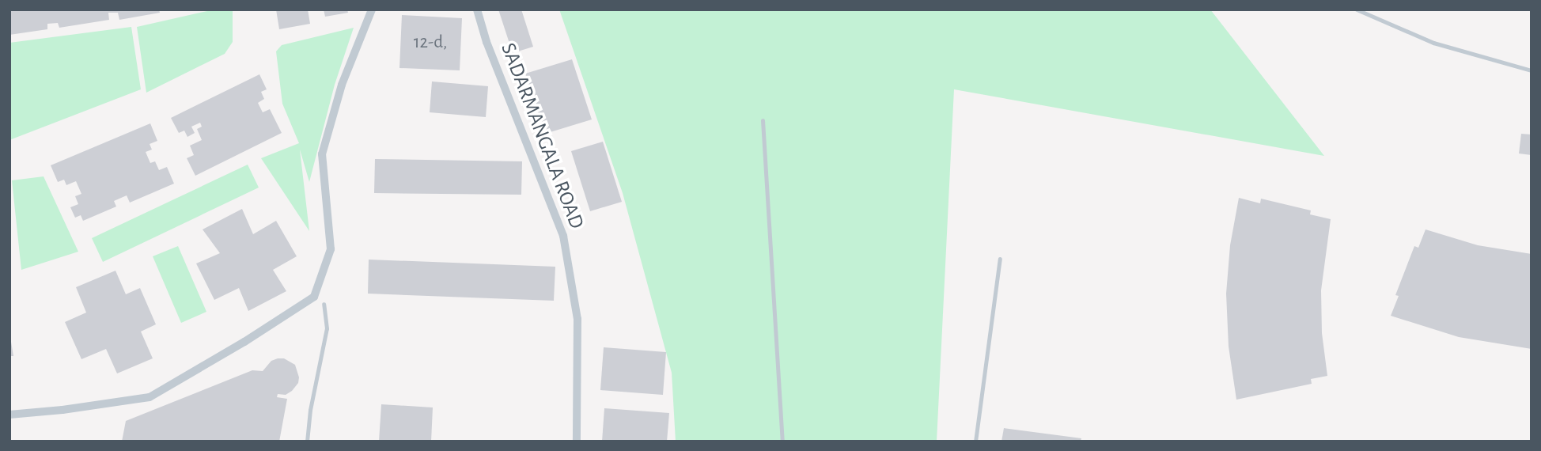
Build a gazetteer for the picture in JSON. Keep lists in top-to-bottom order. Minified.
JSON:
{"streets":{"street":["SADARMANGALA ROAD"]},"house_numbers":["12-d,"]}
